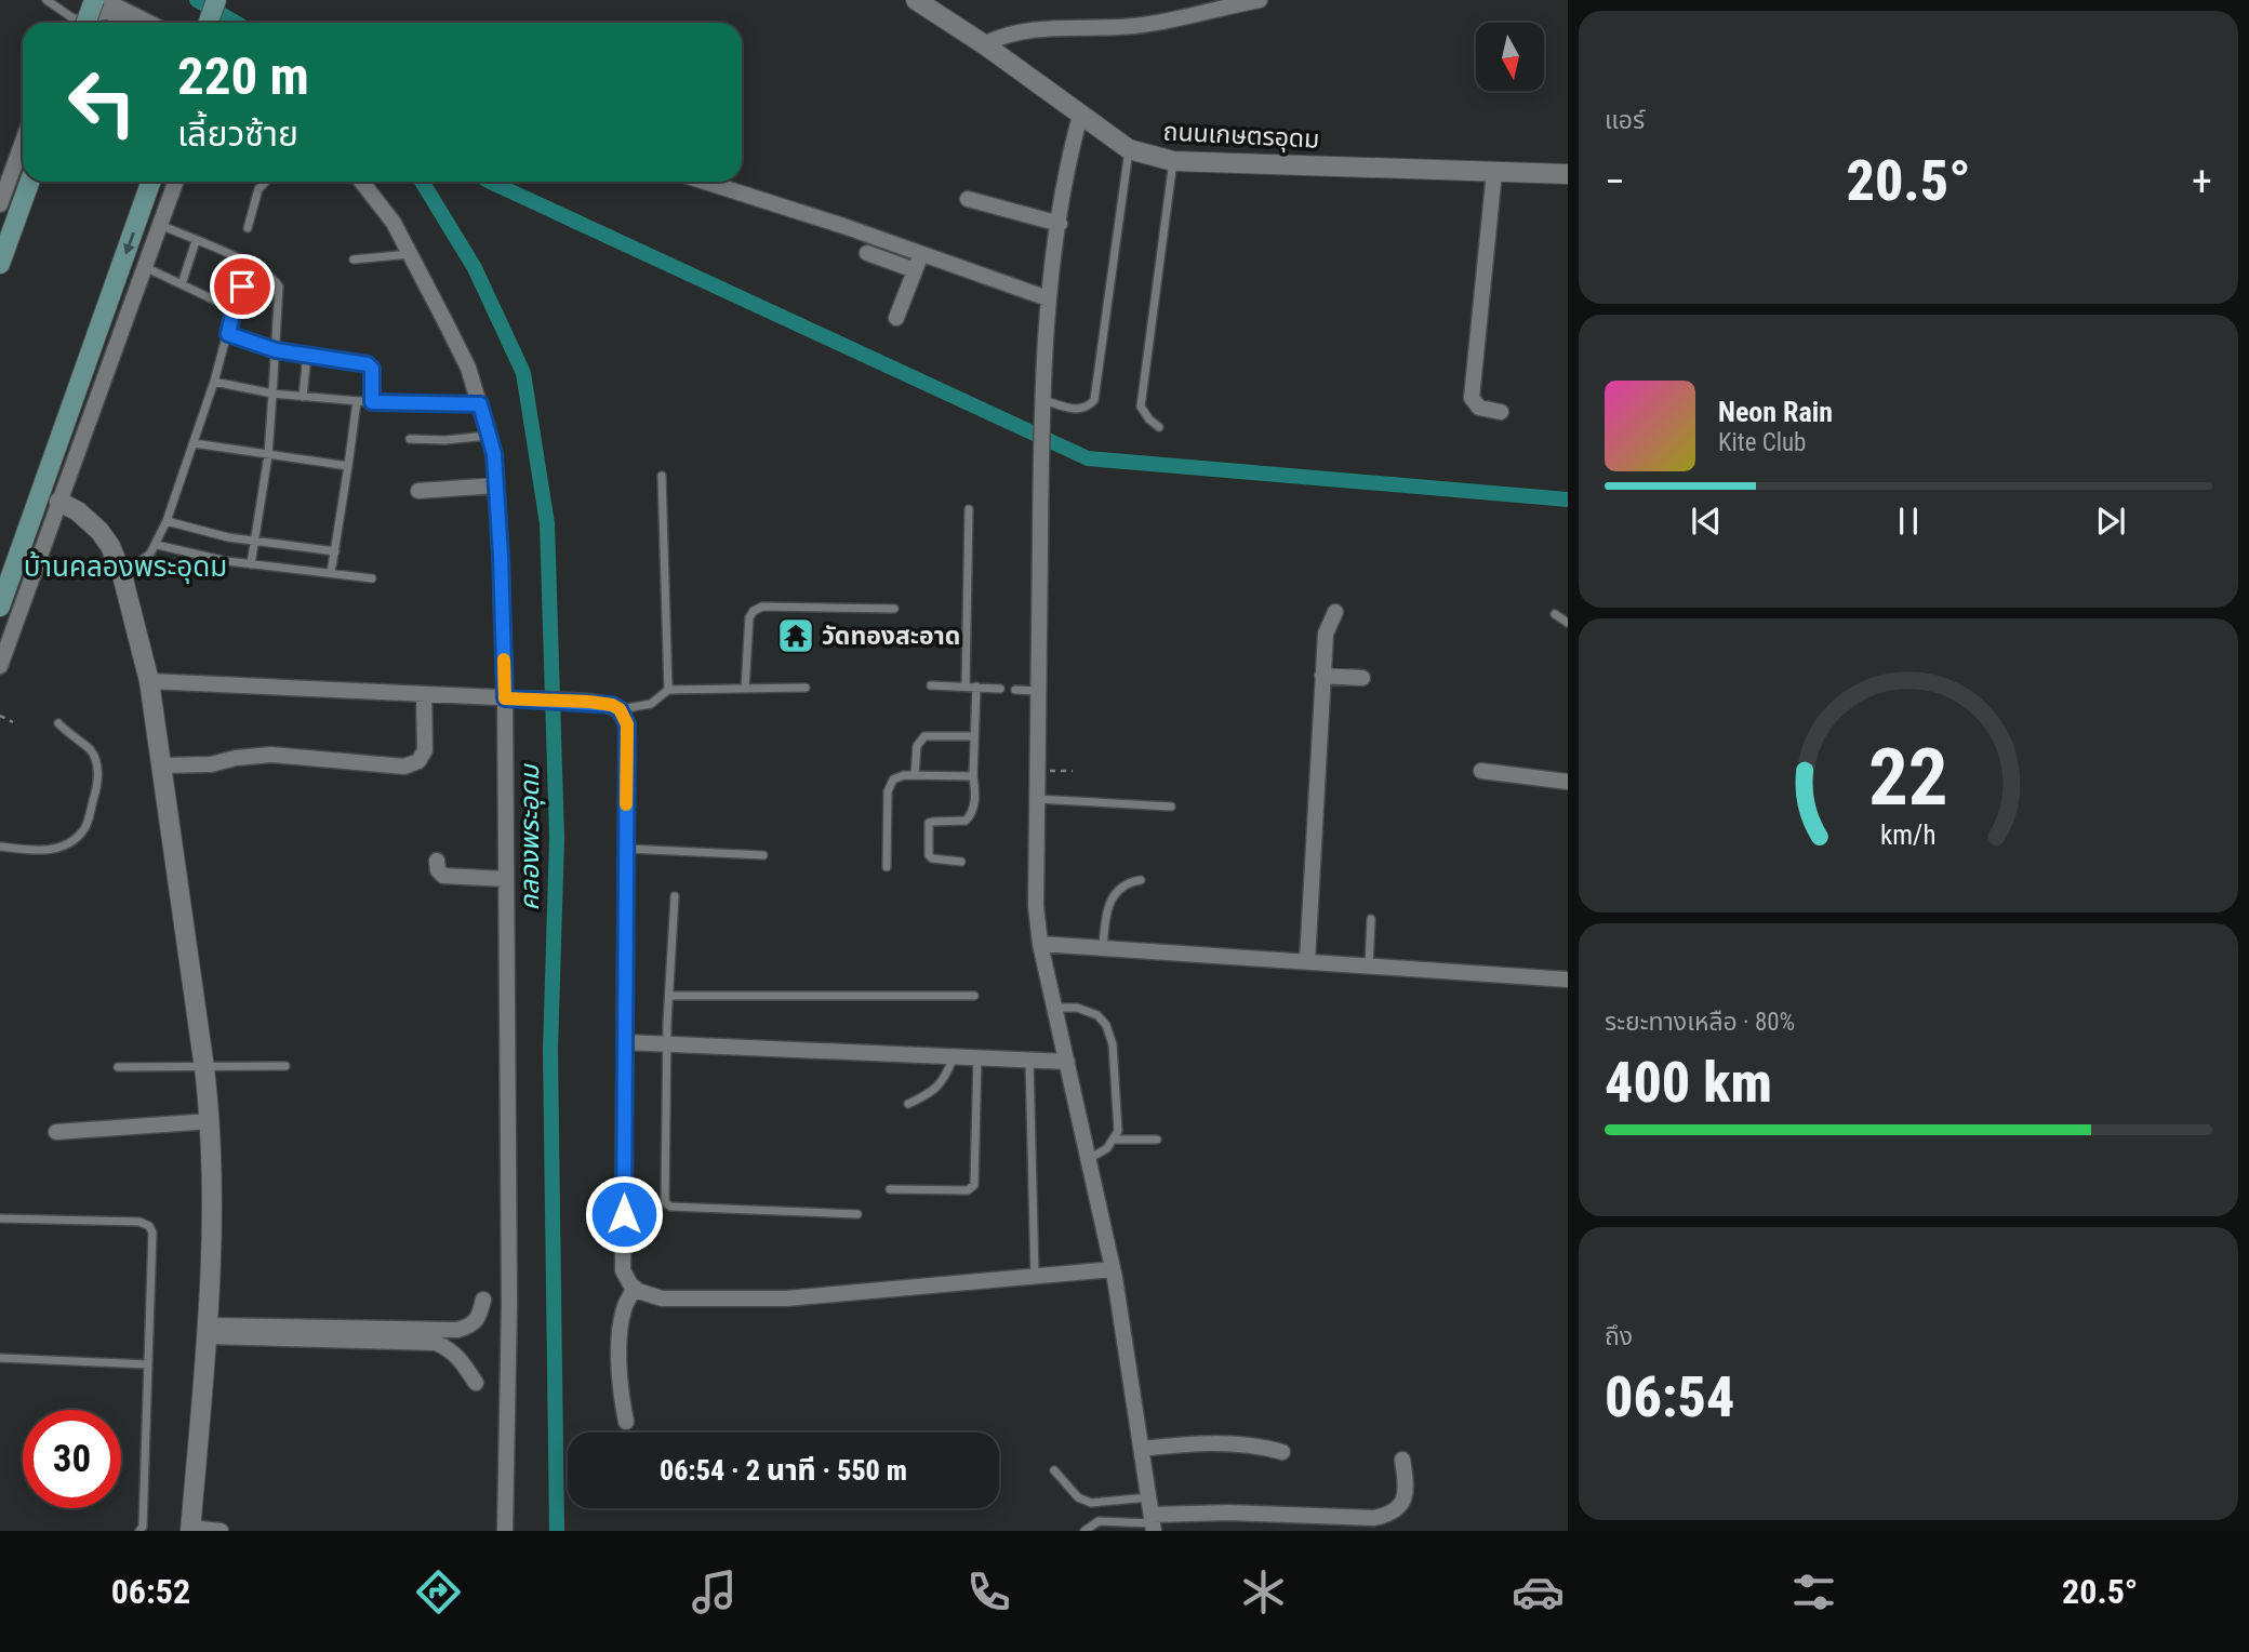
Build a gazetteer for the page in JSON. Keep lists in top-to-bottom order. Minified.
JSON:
{"streets":{"street":["ถนนเกษตรอุดม"]},"districts":["บ้านคลองพระอุดม"],"water":["คลองพระอุดม"],"places":{"temple":["วัดทองสะอาด"]},"north":"bottom","page":{"tile":["แอร์",["ระยะทางเหลือ · 80%","400 km"],["ถึง","06:54"]],"turn":["220 m","เลี้ยวซ้าย"],"heat":["−","20.5°","+"],"song":["Neon Rain","Kite Club"],"limit":"30","trip":"06:54 · 2 นาที · 550 m","tabs":["06:52","20.5°"],"gauge":["22","km/h"]}}
